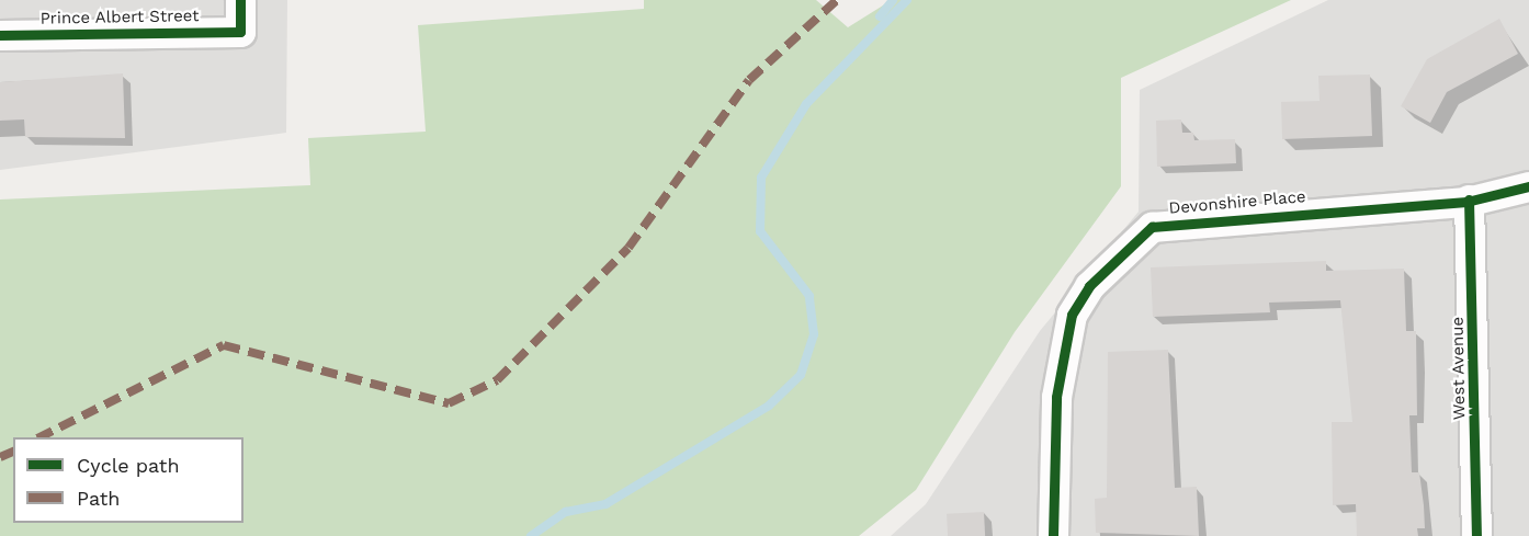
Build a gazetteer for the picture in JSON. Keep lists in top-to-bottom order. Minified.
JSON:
{"streets":{"street":["Prince Albert Street","Devonshire Place","West Avenue"]},"crossings":[["Devonshire Place","West Avenue"]],"legend":["Cycle path","Path"]}
